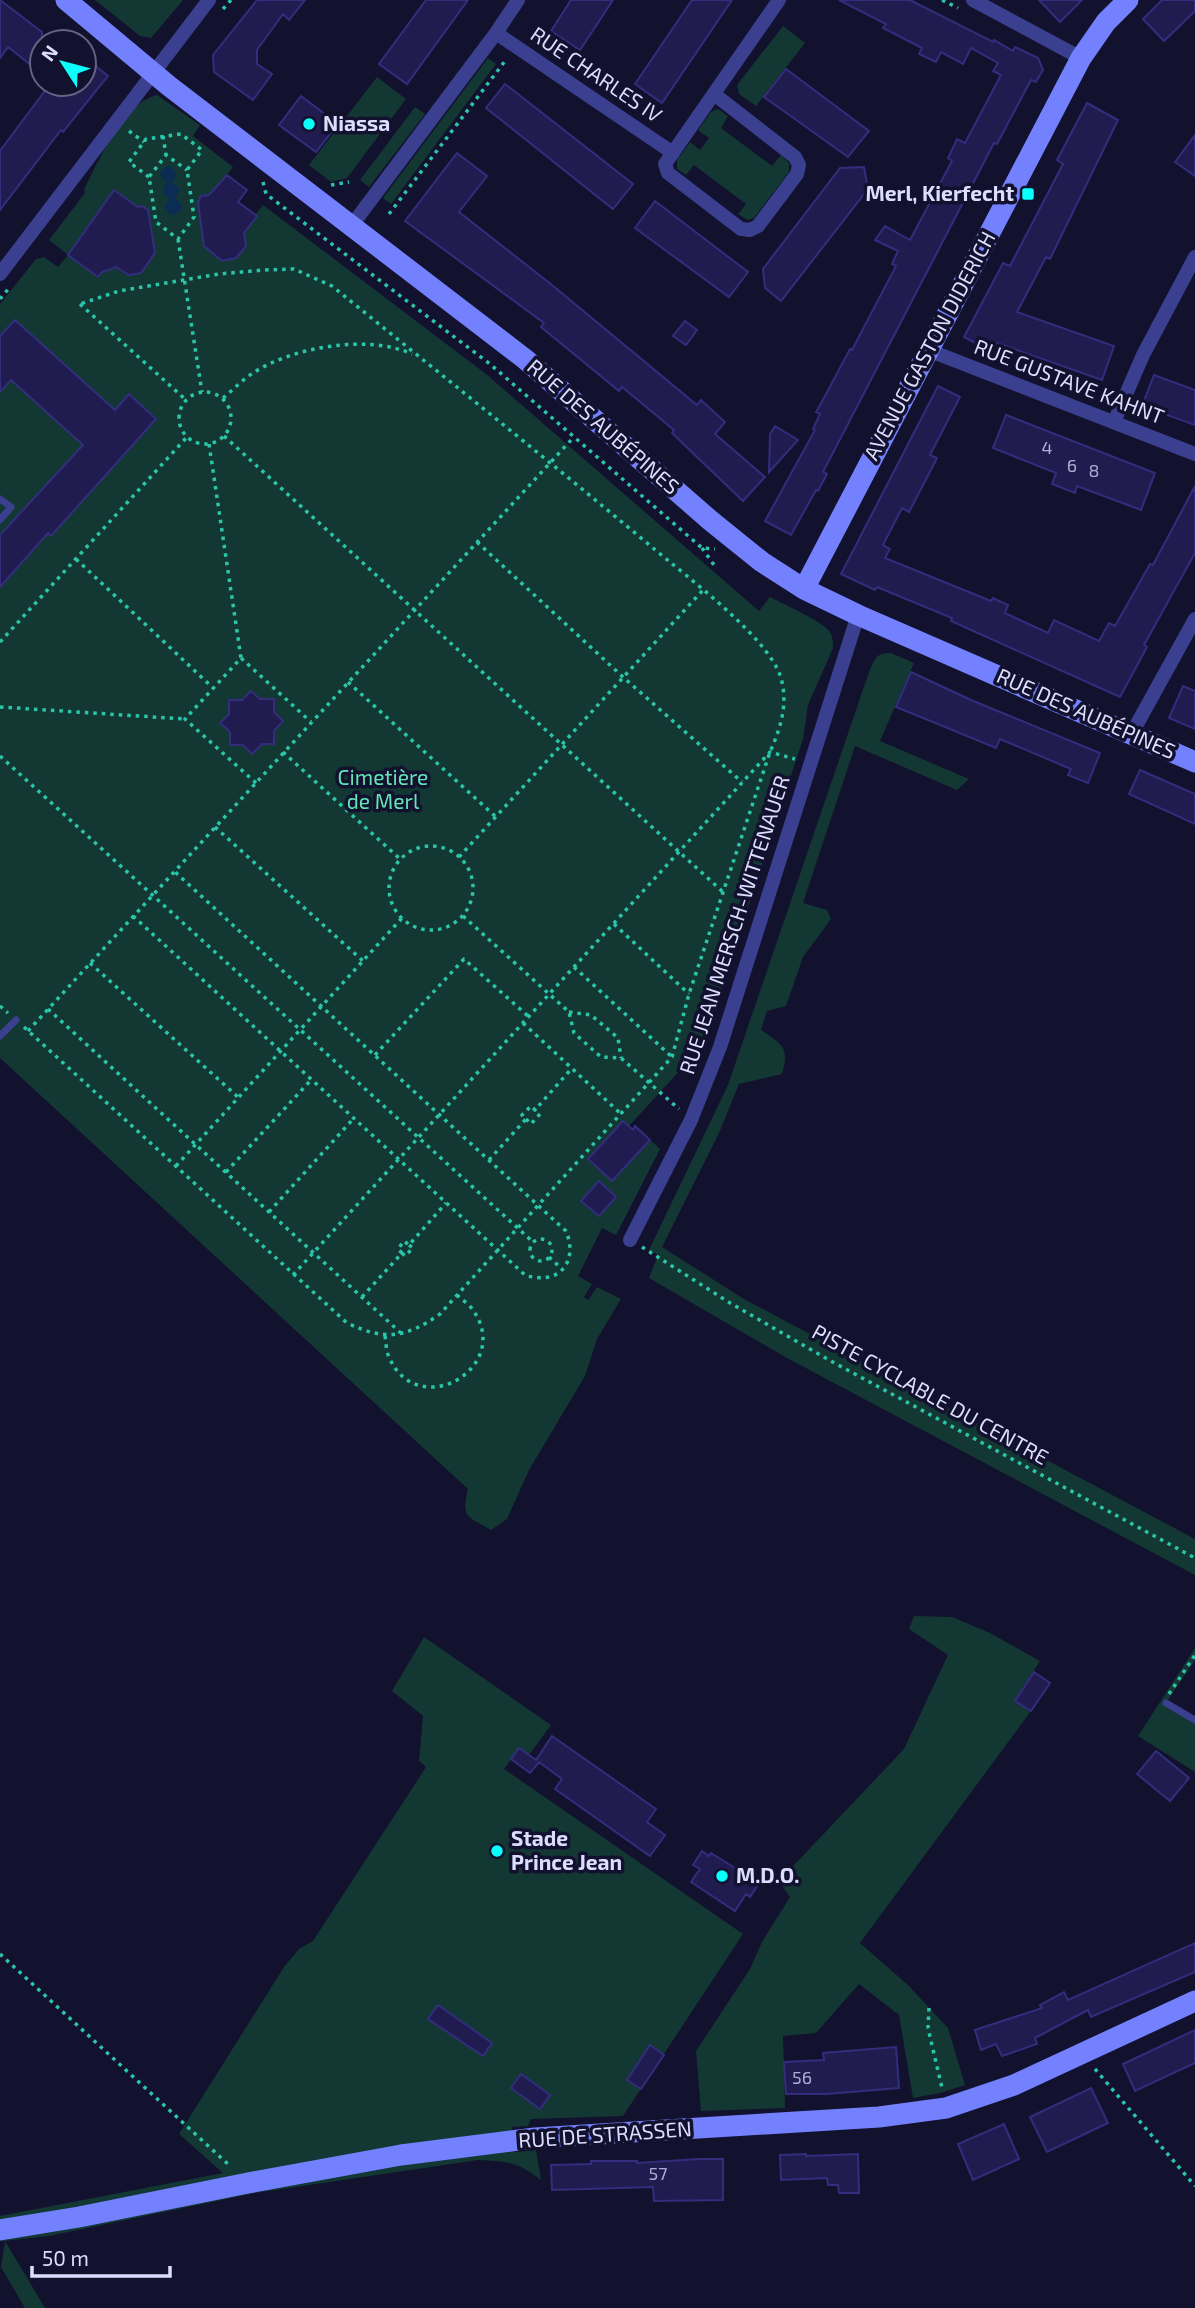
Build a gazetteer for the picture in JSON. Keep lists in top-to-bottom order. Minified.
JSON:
{"streets":{"street":["RUE CHARLES IV","AVENUE GASTON DIDERICH","RUE GUSTAVE KAHNT","RUE DES AUBÉPINES","RUE JEAN MERSCH-WITTENAUER","RUE DE STRASSEN"],"path":["PISTE CYCLABLE DU CENTRE"]},"crossings":[["AVENUE GASTON DIDERICH","RUE GUSTAVE KAHNT"],["AVENUE GASTON DIDERICH","RUE DES AUBÉPINES"],["RUE DES AUBÉPINES","RUE JEAN MERSCH-WITTENAUER"]],"parks":["Cimetière de Merl"],"places":{"other":["Niassa","Stade Prince Jean","M.D.O."],"transit":["Merl, Kierfecht"]},"house_numbers":["4","6","8","56","57"],"scale_bar":"50 m","north":"top left"}
